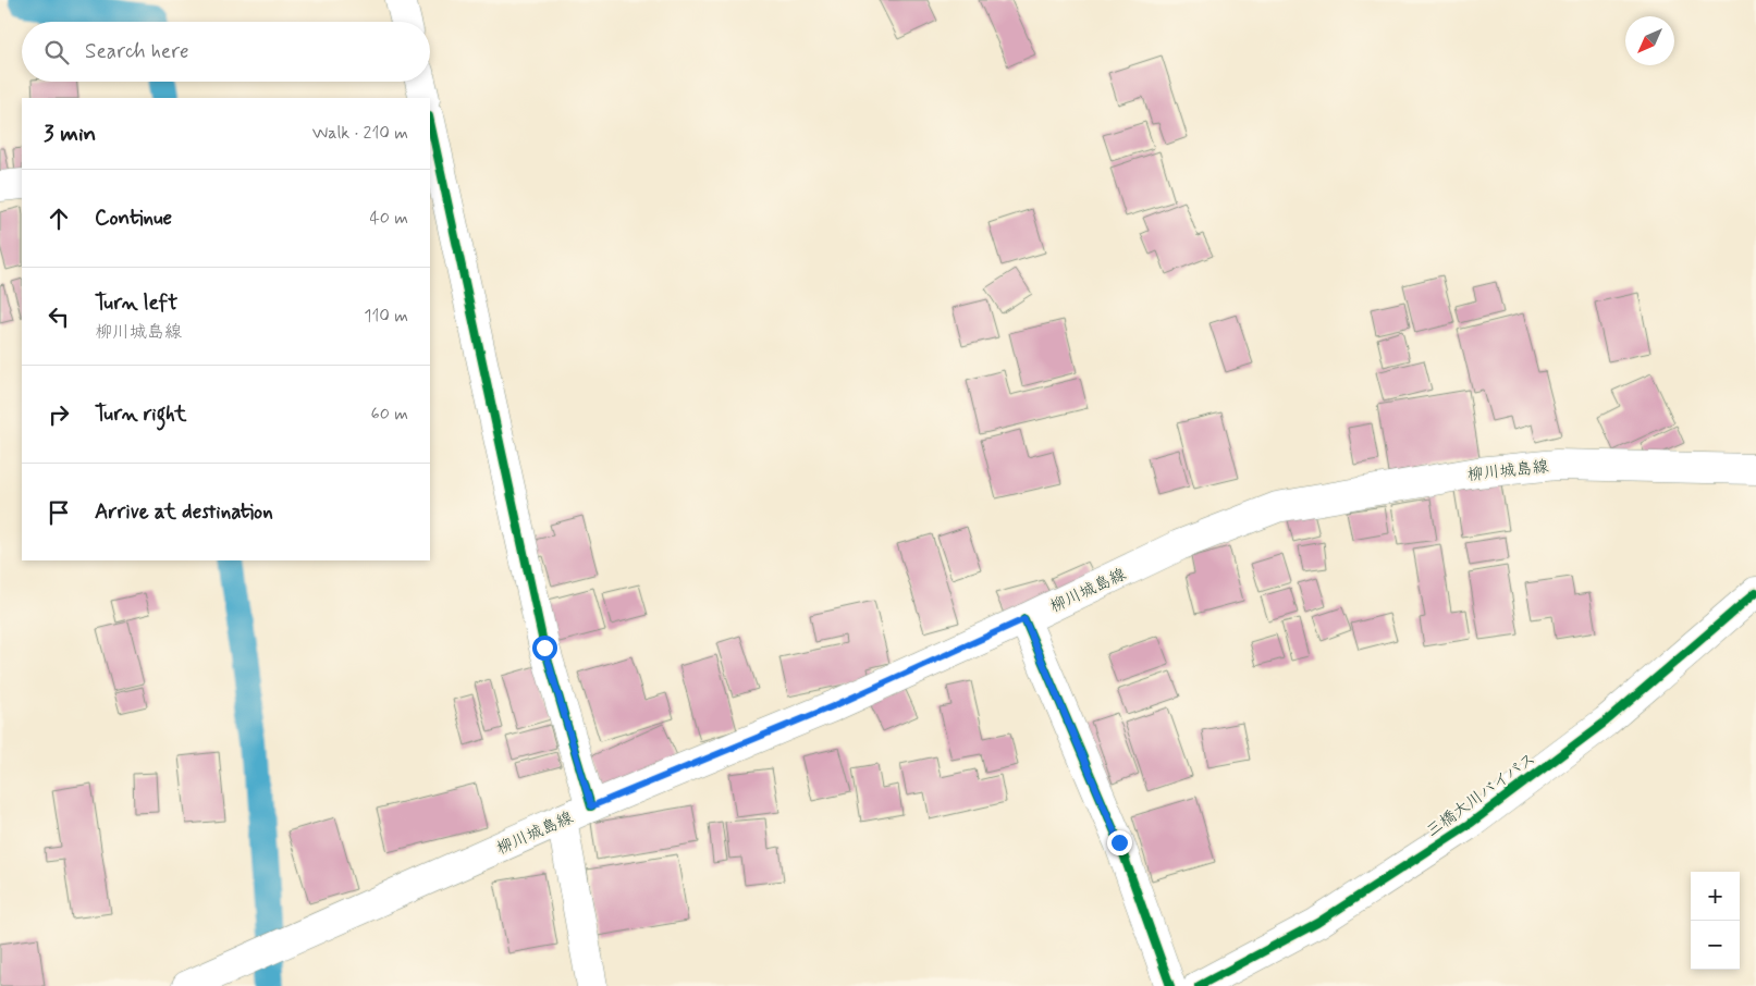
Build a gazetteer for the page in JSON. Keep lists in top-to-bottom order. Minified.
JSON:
{"streets":{"main road":["柳川城島線","三橋大川バイパス"]},"north":"bottom left","page":{"search":"Search here","heading":["3 min","Walk · 210 m"],"list":[["Continue","40 m"],["Turn left","柳川城島線","110 m"],["Turn right","60 m"],"Arrive at destination"],"map_buttons":["+","−"]}}
